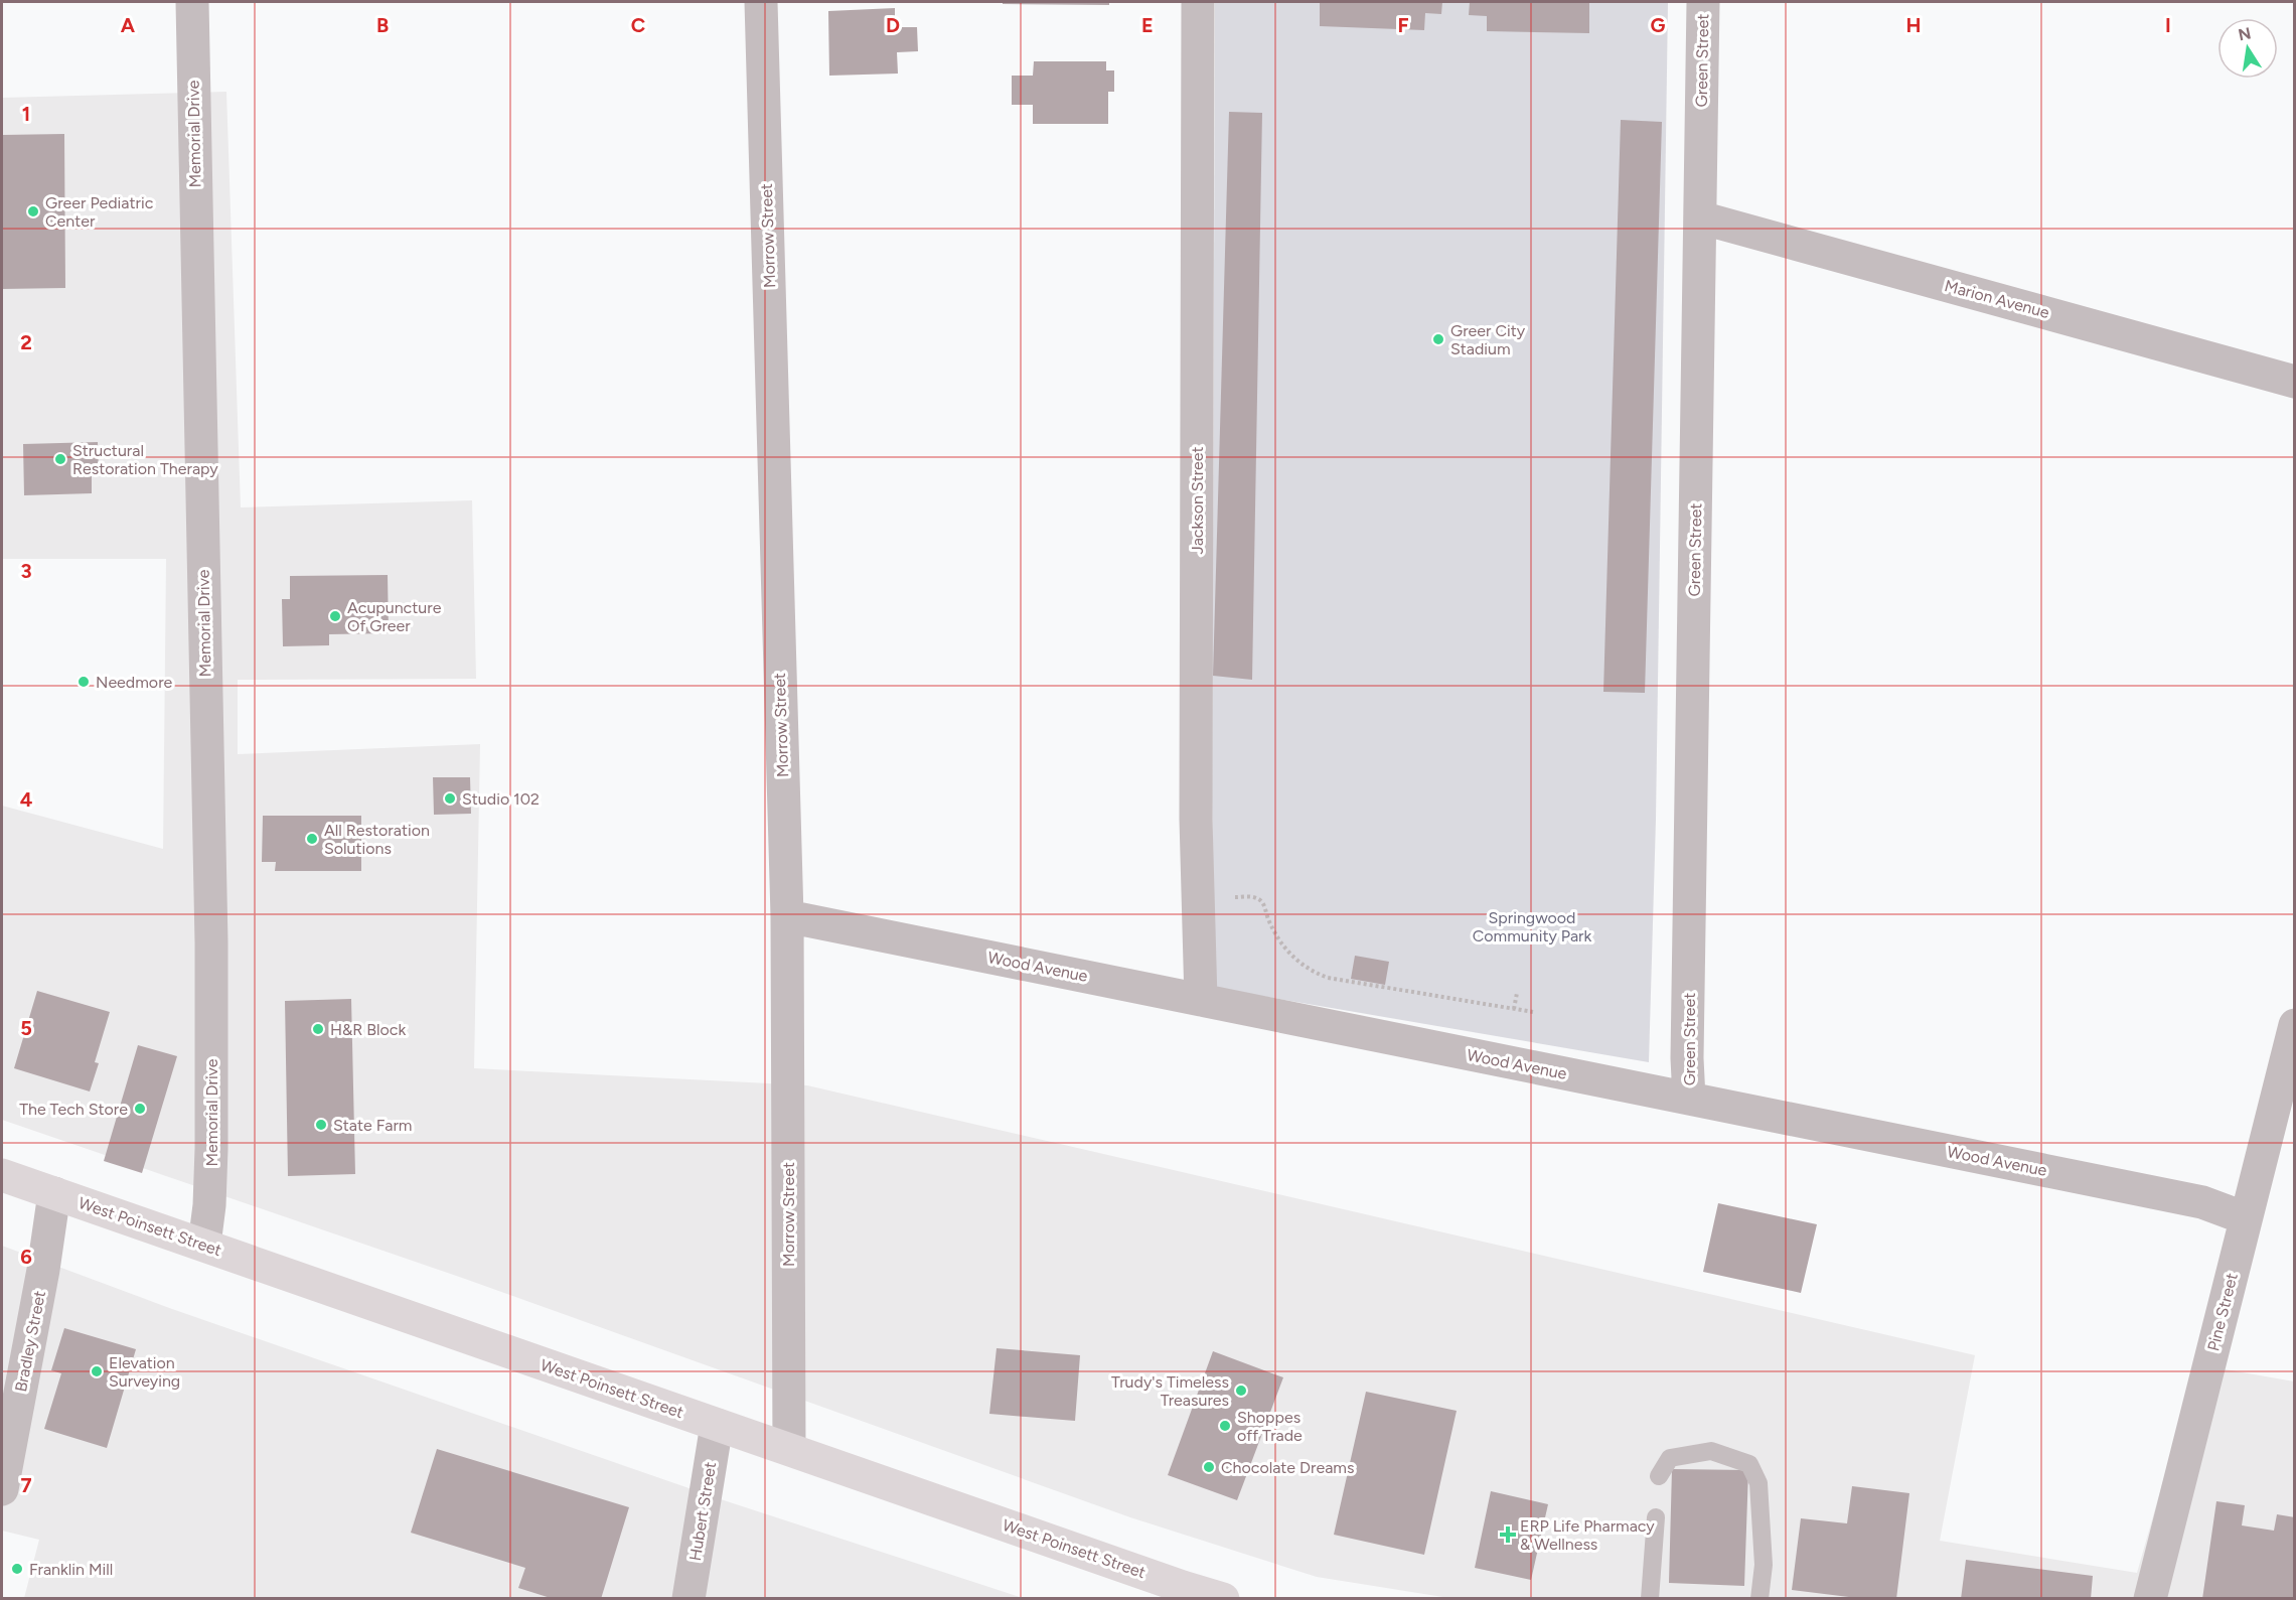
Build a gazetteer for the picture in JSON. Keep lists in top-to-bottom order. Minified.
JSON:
{"streets":{"main road":["West Poinsett Street"],"street":["Green Street","Memorial Drive","Morrow Street","Marion Avenue","Jackson Street","Wood Avenue","Pine Street","Bradley Street","Hubert Street"]},"crossings":[["Green Street","Marion Avenue"],["Green Street","Wood Avenue"],["Memorial Drive","West Poinsett Street"],["Morrow Street","Wood Avenue"],["Morrow Street","West Poinsett Street"],["Jackson Street","Wood Avenue"],["Wood Avenue","Pine Street"],["West Poinsett Street","Bradley Street"],["West Poinsett Street","Hubert Street"]],"parks":["Springwood Community Park"],"places":{"other":["Greer Pediatric Center","Greer City Stadium","Structural Restoration Therapy","Acupuncture Of Greer","Needmore","Studio 102","All Restoration Solutions","H&R Block","The Tech Store","State Farm","Elevation Surveying","Trudy's Timeless Treasures","Shoppes off Trade","Chocolate Dreams","Franklin Mill"],"health":["ERP Life Pharmacy & Wellness"]},"north":"top","grid":{"columns":["A","B","C","D","E","F","G","H","I"],"rows":["1","2","3","4","5","6","7"]}}
